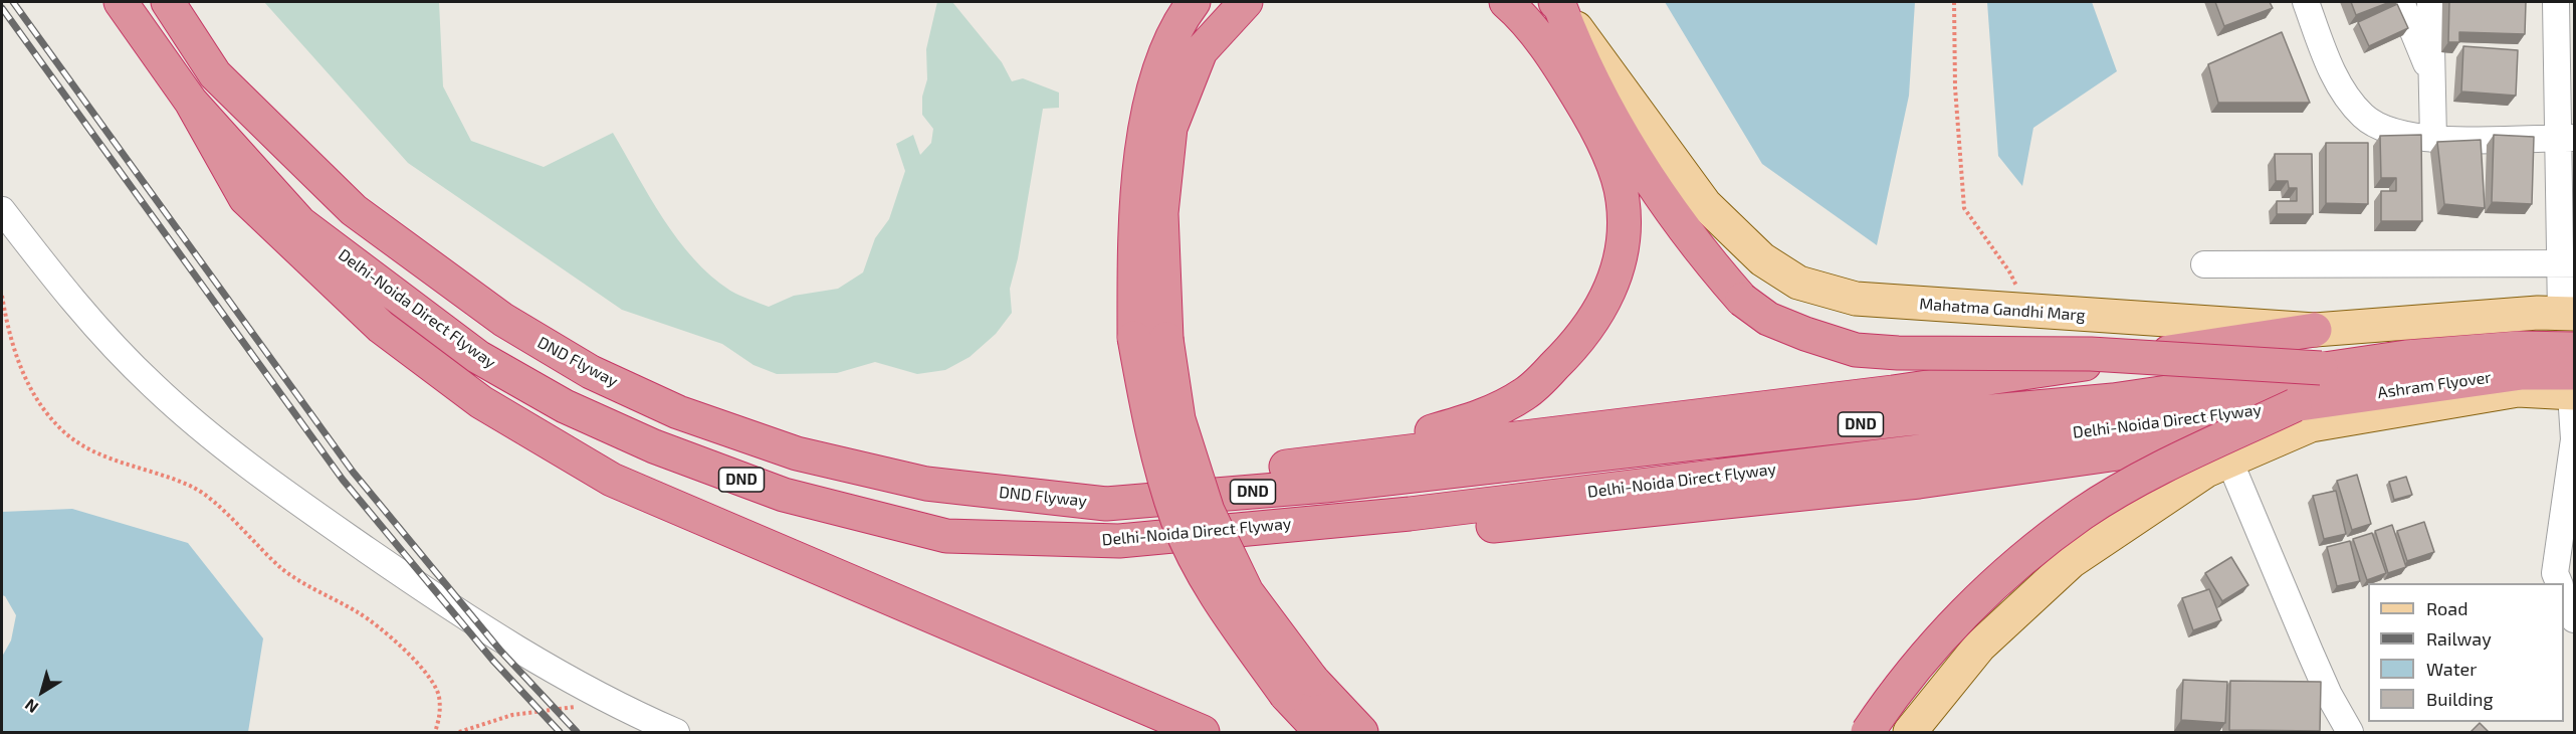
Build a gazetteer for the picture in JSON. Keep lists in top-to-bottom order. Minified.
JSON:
{"streets":{"highway":["Delhi-Noida Direct Flyway","DND Flyway","Ashram Flyover","DND"],"main road":["Mahatma Gandhi Marg"]},"crossings":[["Delhi-Noida Direct Flyway","DND Flyway"],["Delhi-Noida Direct Flyway","Ashram Flyover"]],"legend":["Road","Railway","Water","Building"],"north":"bottom left"}
